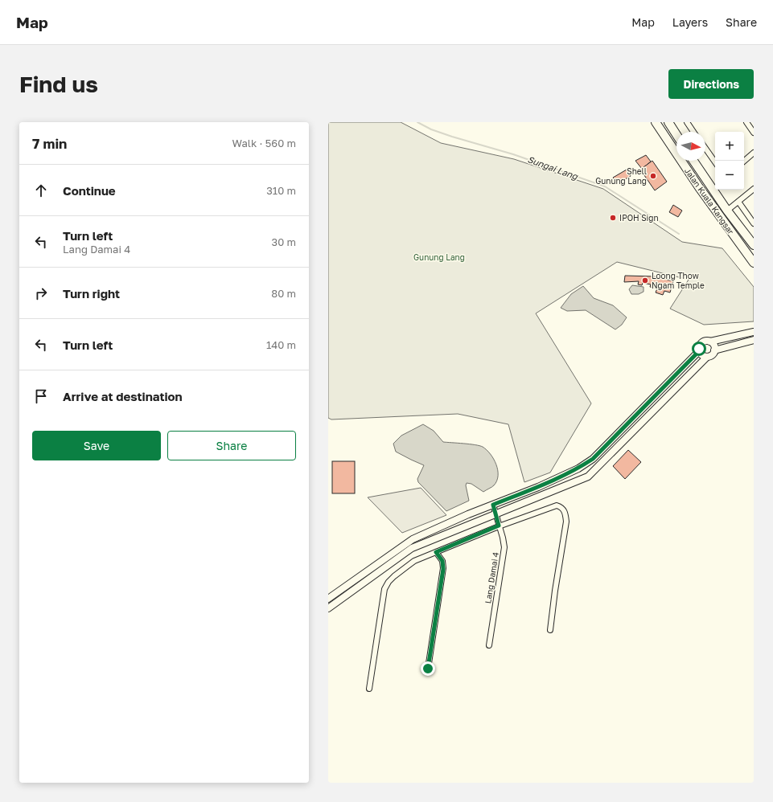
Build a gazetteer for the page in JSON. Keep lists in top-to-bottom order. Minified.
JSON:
{"streets":{"highway":["Jalan Kuala Kangsar"],"street":["Lang Damai 4"]},"water":["Sungai Lang"],"parks":["Gunung Lang"],"places":["Shell Gunung Lang","IPOH Sign","Loong Thow Ngam Temple"],"north":"right","page":{"header":"Map","nav":["Map","Layers","Share"],"buttons":["Directions",["Save","Share"]],"title":"Find us","heading":["7 min","Walk · 560 m"],"map_buttons":["+","−"],"list":[["Continue","310 m"],["Turn left","Lang Damai 4","30 m"],["Turn right","80 m"],["Turn left","140 m"],"Arrive at destination"]}}
